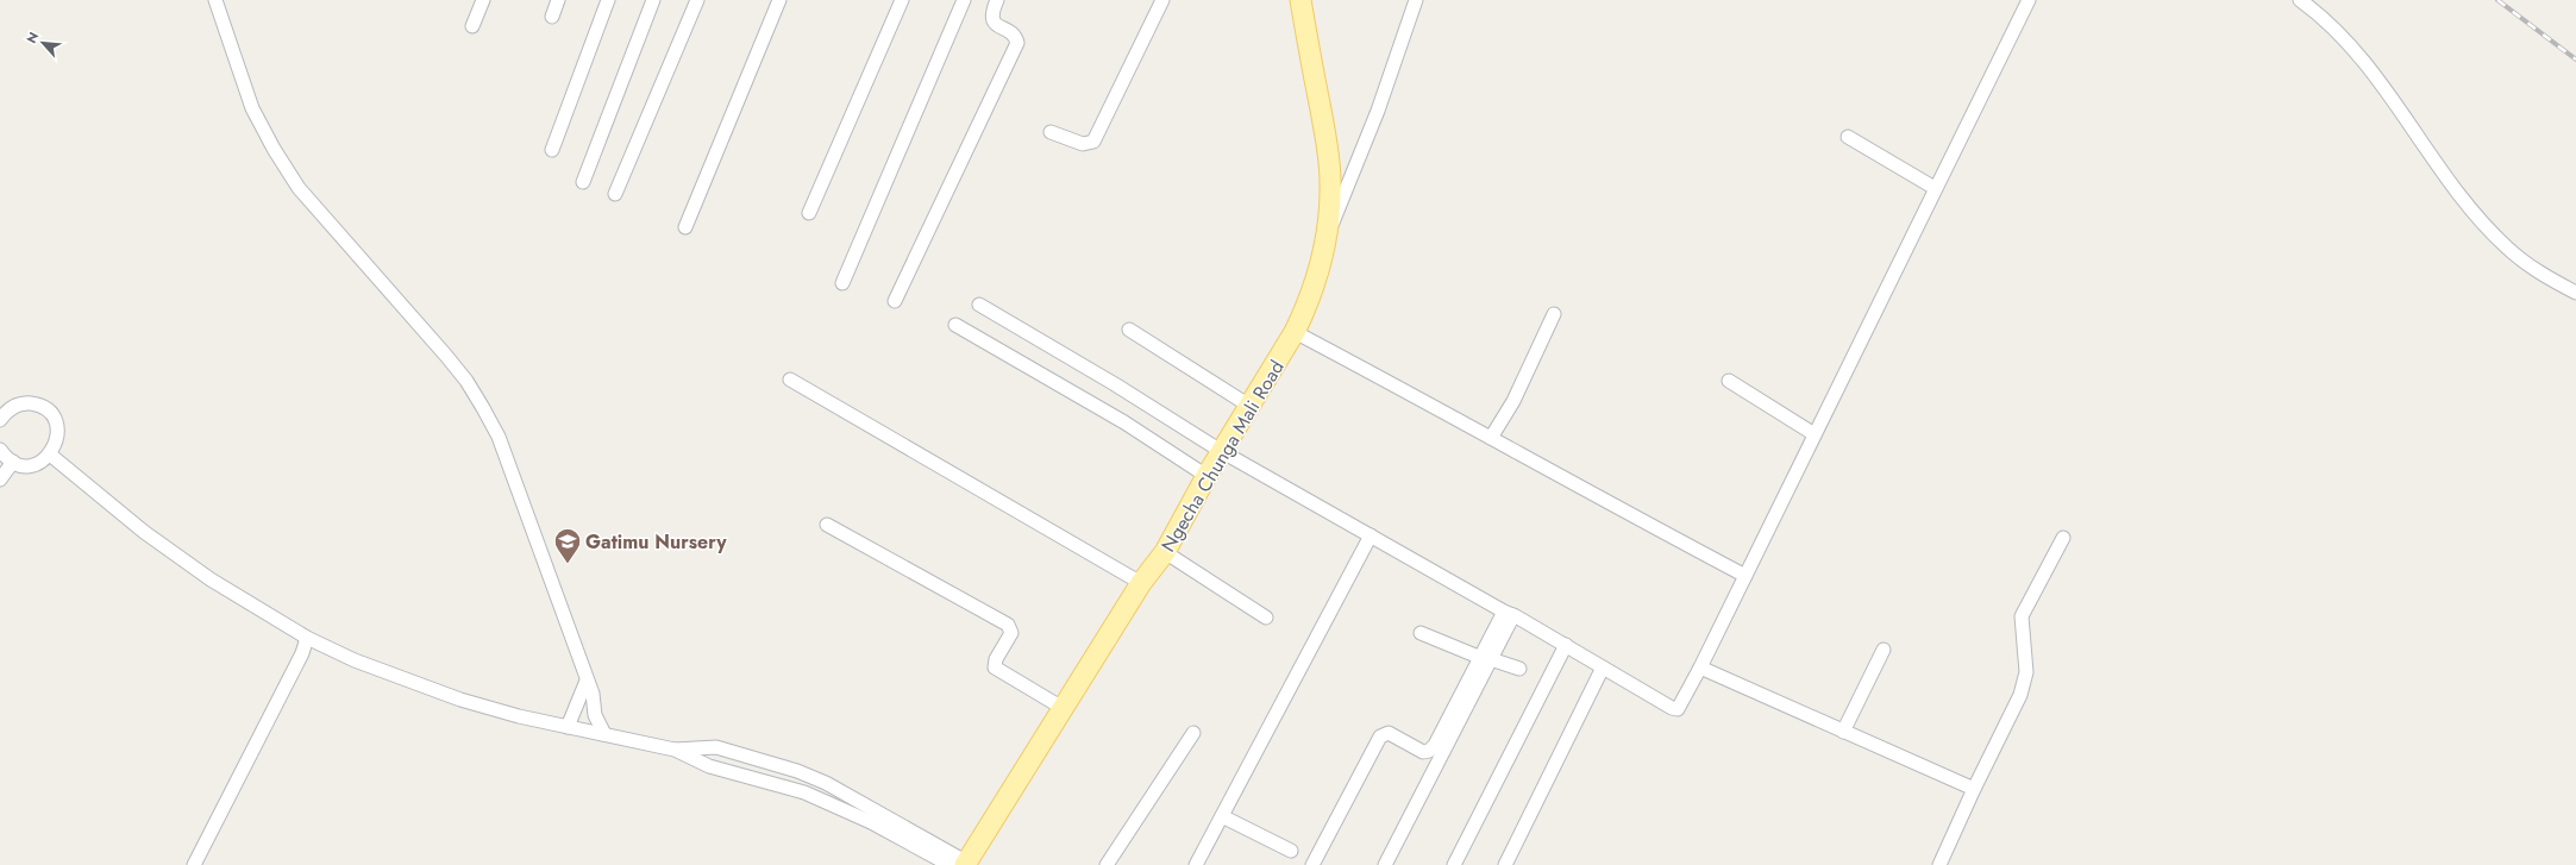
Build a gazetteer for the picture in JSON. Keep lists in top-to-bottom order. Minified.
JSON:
{"streets":{"main road":["Ngecha Chunga Mali Road"]},"places":{"school or university":["Gatimu Nursery"]},"north":"top left"}
